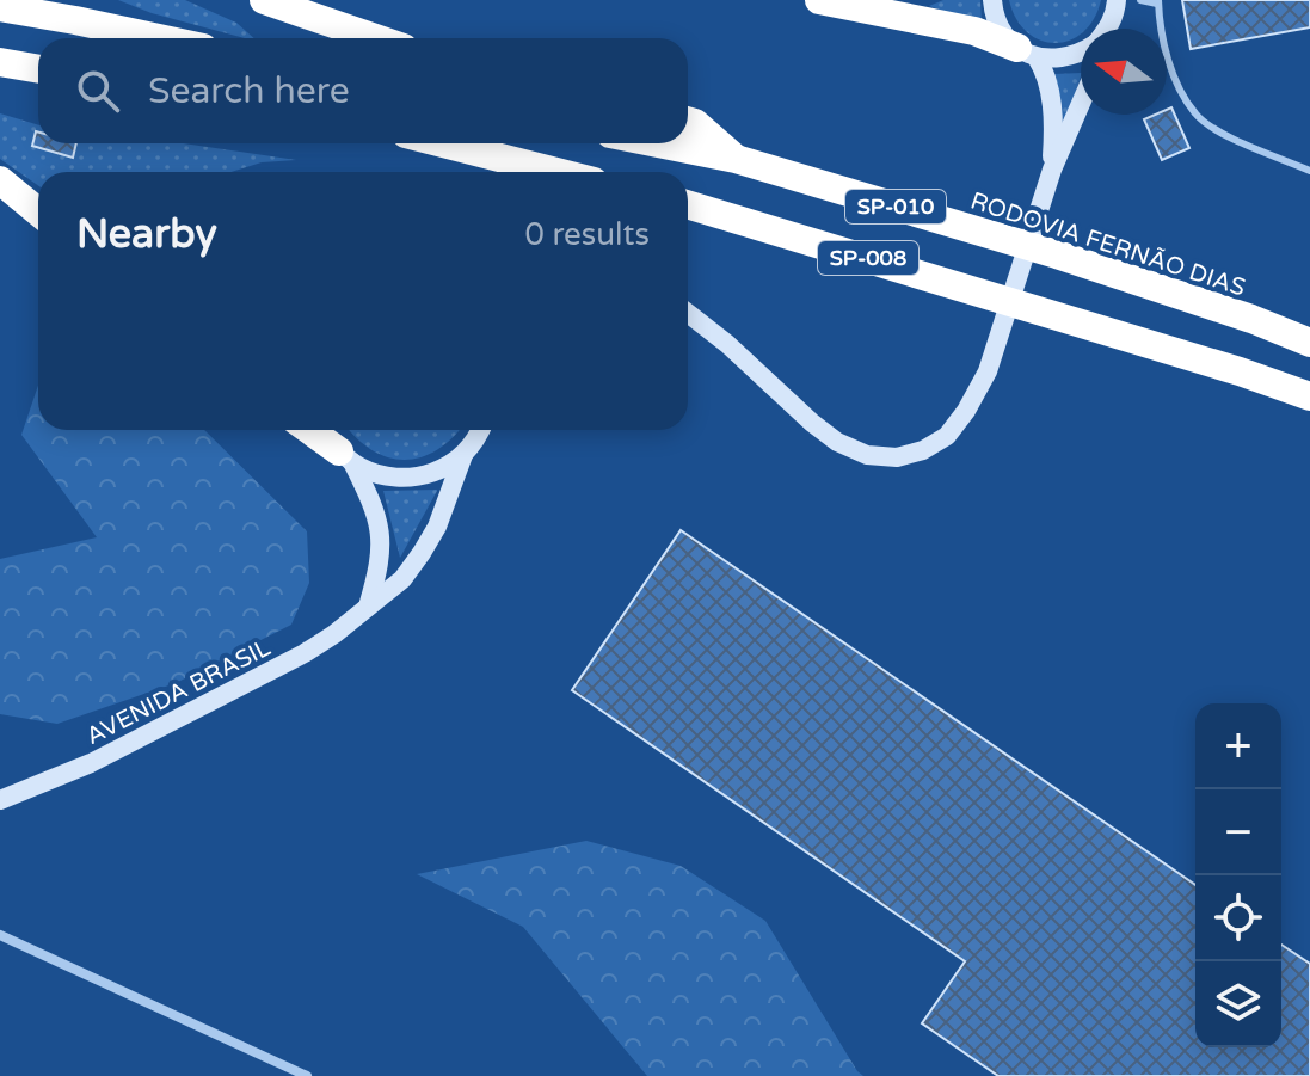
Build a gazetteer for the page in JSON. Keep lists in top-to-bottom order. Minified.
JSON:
{"streets":{"highway":["SP-010","RODOVIA FERNÃO DIAS","SP-008"],"main road":["AVENIDA BRASIL"]},"north":"left","page":{"search":"Search here","heading":["Nearby","0 results"],"map_buttons":["+","−"]}}
